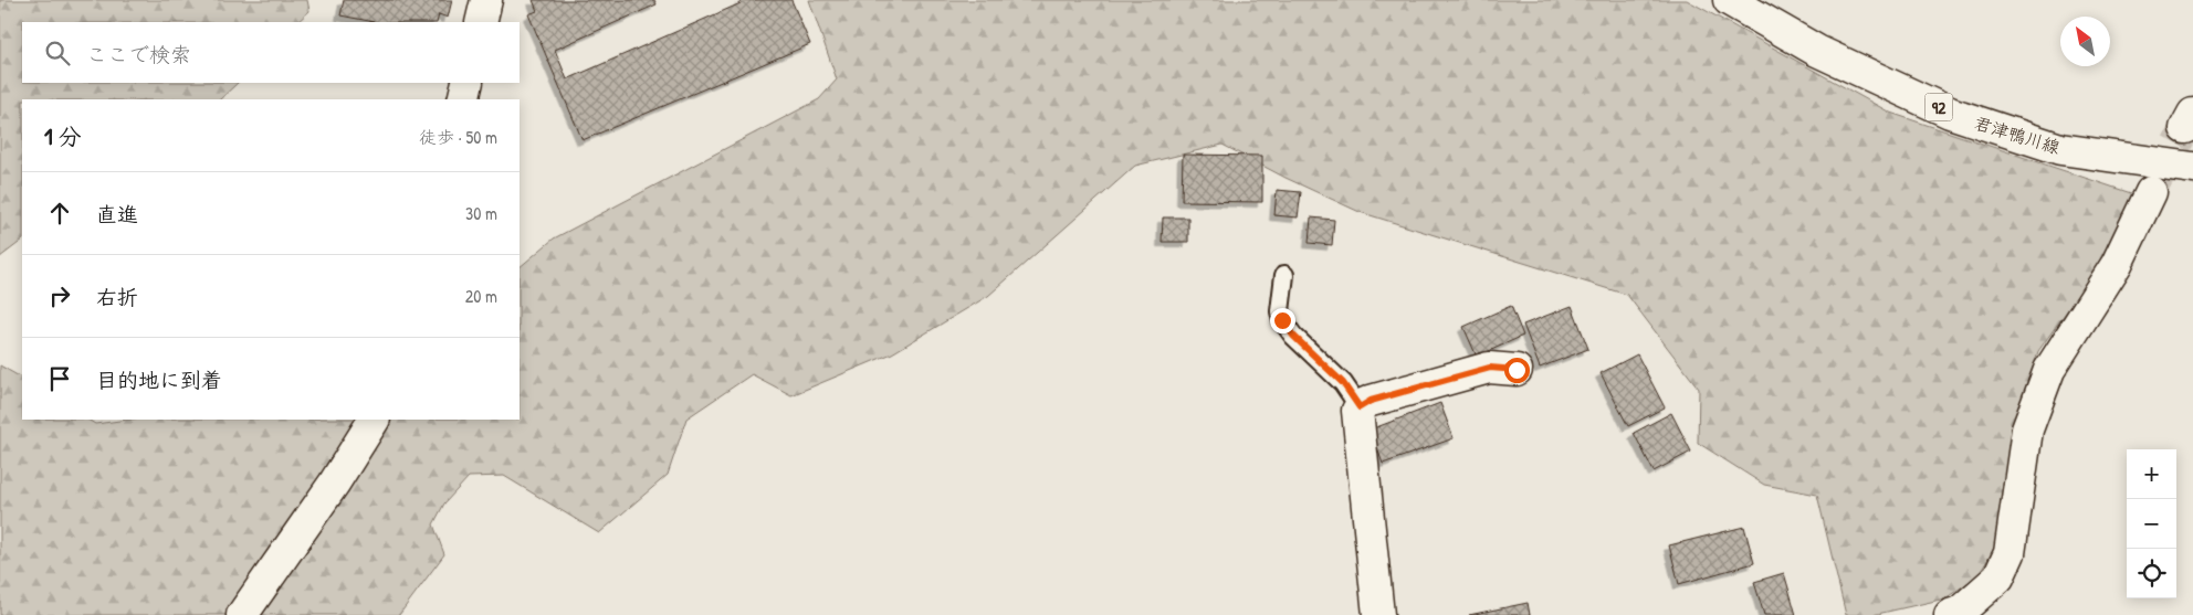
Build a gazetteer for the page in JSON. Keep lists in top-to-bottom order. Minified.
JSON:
{"streets":{"street":["92","君津鴨川線"]},"north":"top left","page":{"search":"ここで検索","heading":["1 分","徒歩 · 50 m"],"list":[["直進","30 m"],["右折","20 m"],"目的地に到着"],"map_buttons":["+","−"]}}
